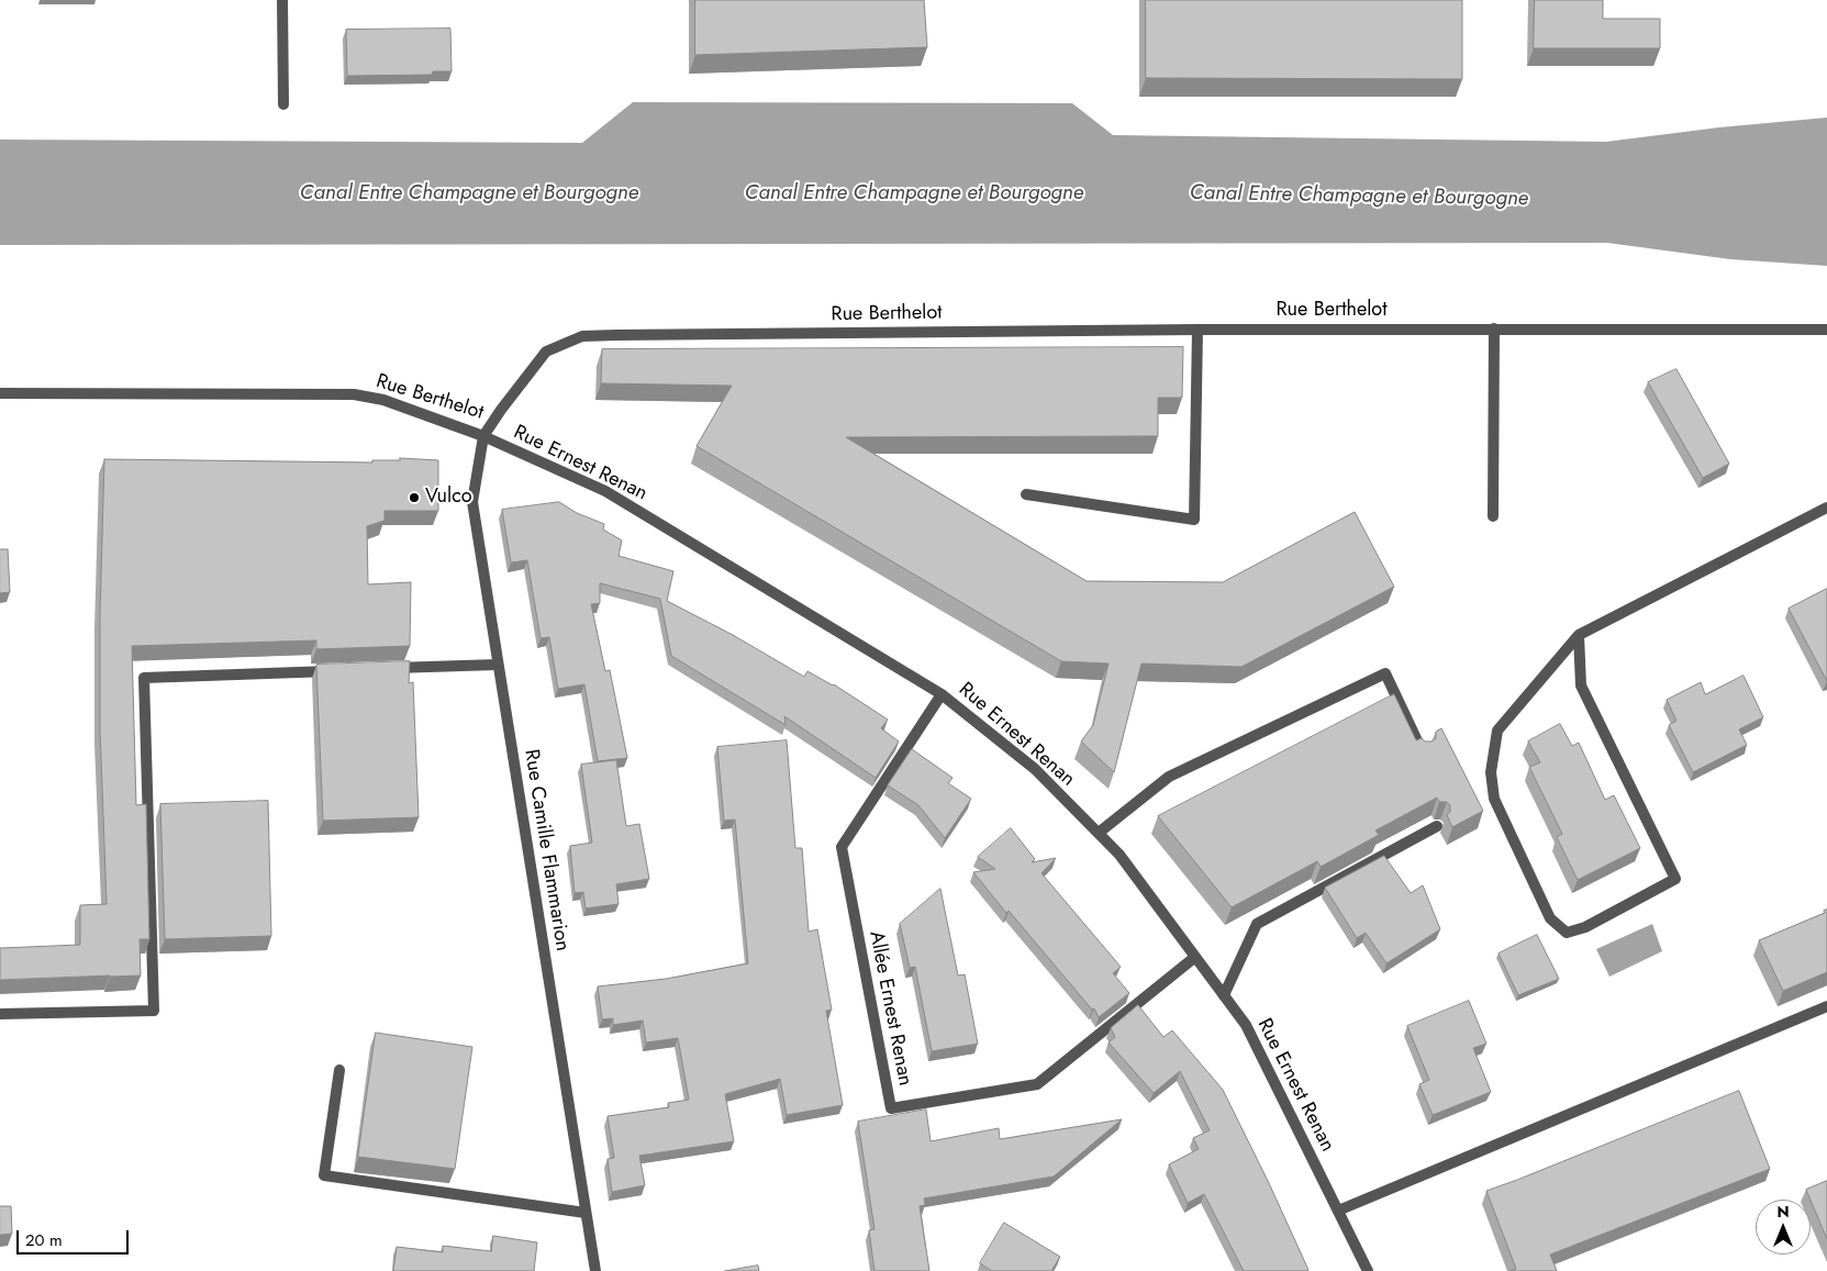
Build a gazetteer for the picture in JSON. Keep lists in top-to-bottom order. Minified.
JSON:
{"streets":{"street":["Rue Berthelot","Rue Ernest Renan","Rue Camille Flammarion","Allée Ernest Renan"]},"crossings":[["Rue Berthelot","Rue Ernest Renan"],["Rue Berthelot","Rue Camille Flammarion"],["Rue Ernest Renan","Rue Camille Flammarion"],["Rue Ernest Renan","Allée Ernest Renan"]],"water":["Canal Entre Champagne et Bourgogne"],"places":["Vulco"],"scale_bar":"20 m","north":"top"}
